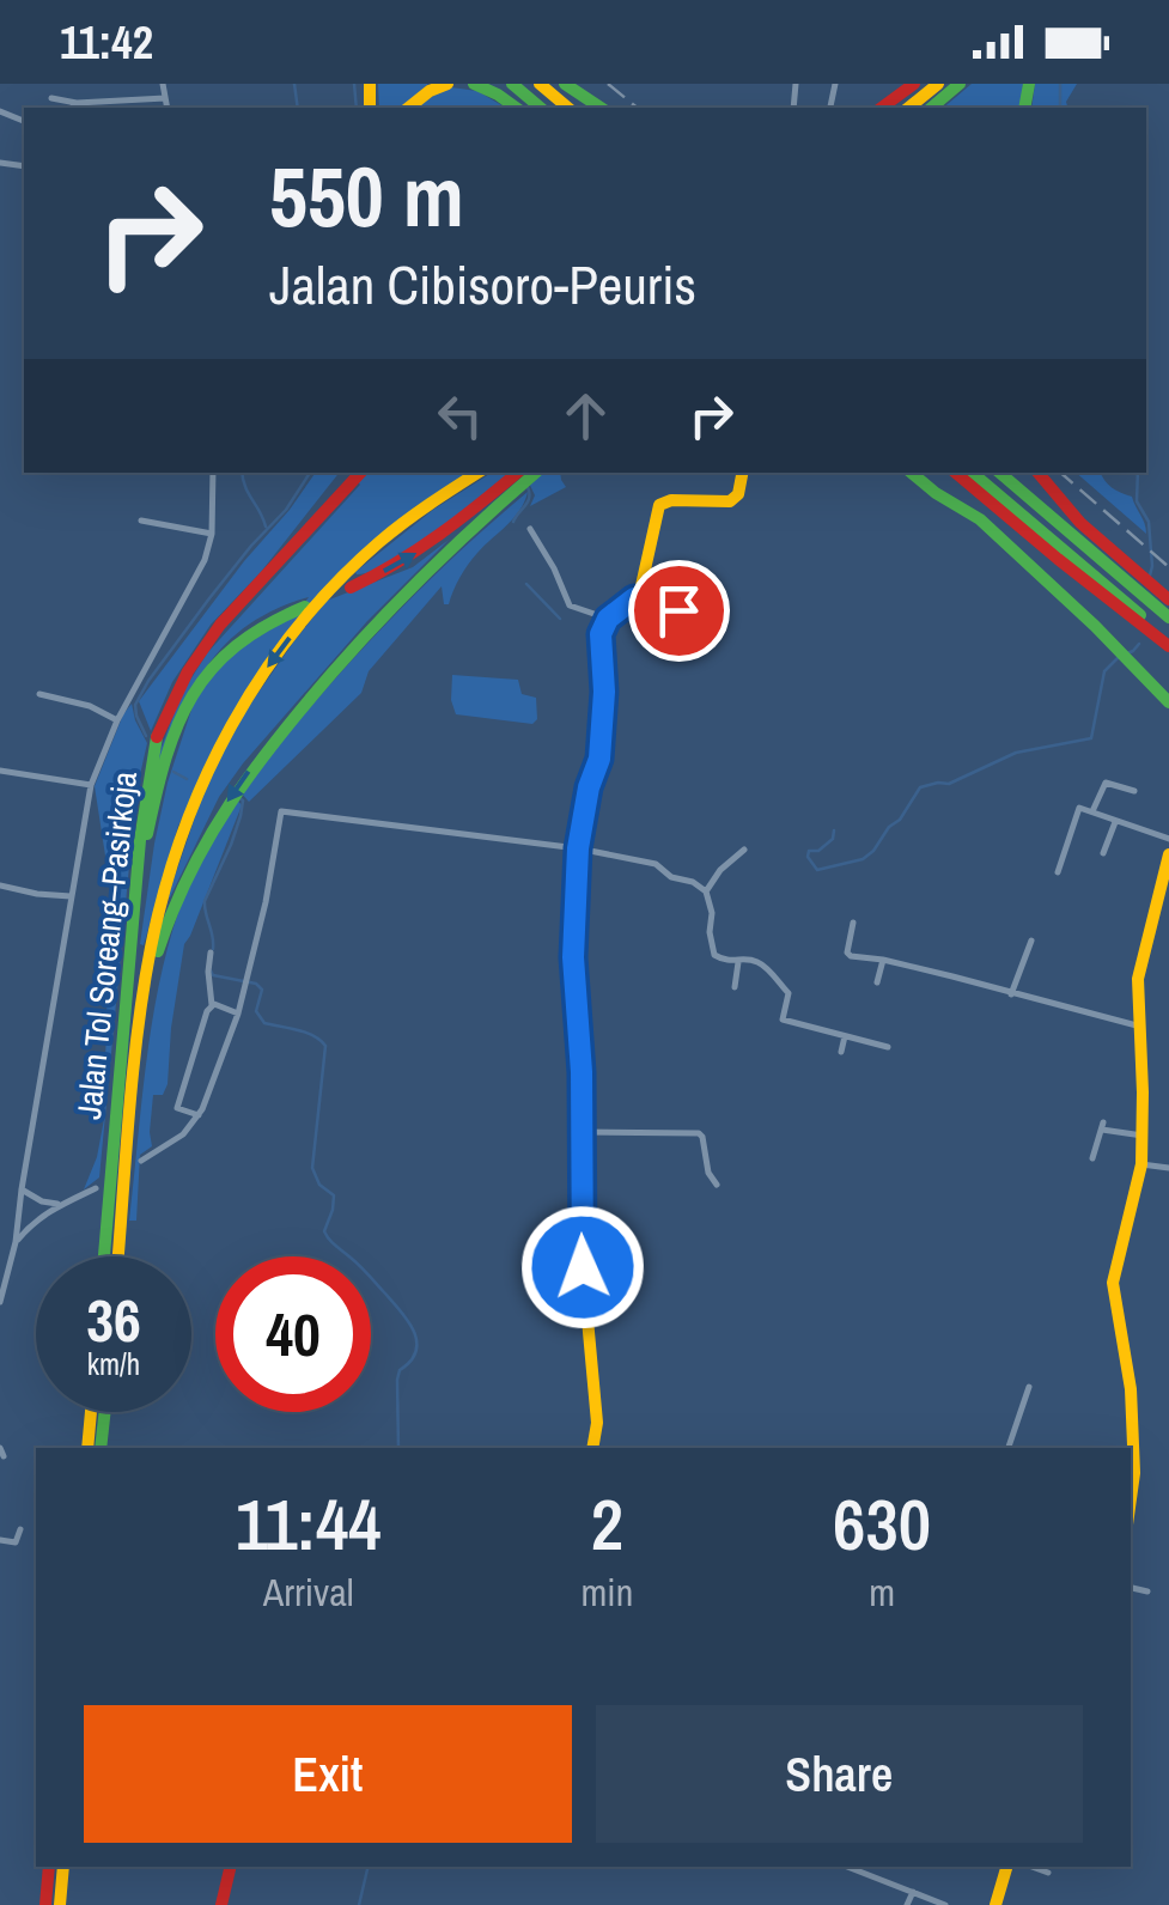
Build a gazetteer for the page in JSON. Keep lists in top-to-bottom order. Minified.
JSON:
{"streets":{"main road":["Jalan Tol Soreang–Pasirkoja"]},"page":{"status":"11:42","turn":["550 m","Jalan Cibisoro-Peuris"],"speed":"36 km/h","limit":"40","eta":["11:44","Arrival","2","min","630","m"],"buttons":["Exit","Share"]}}
